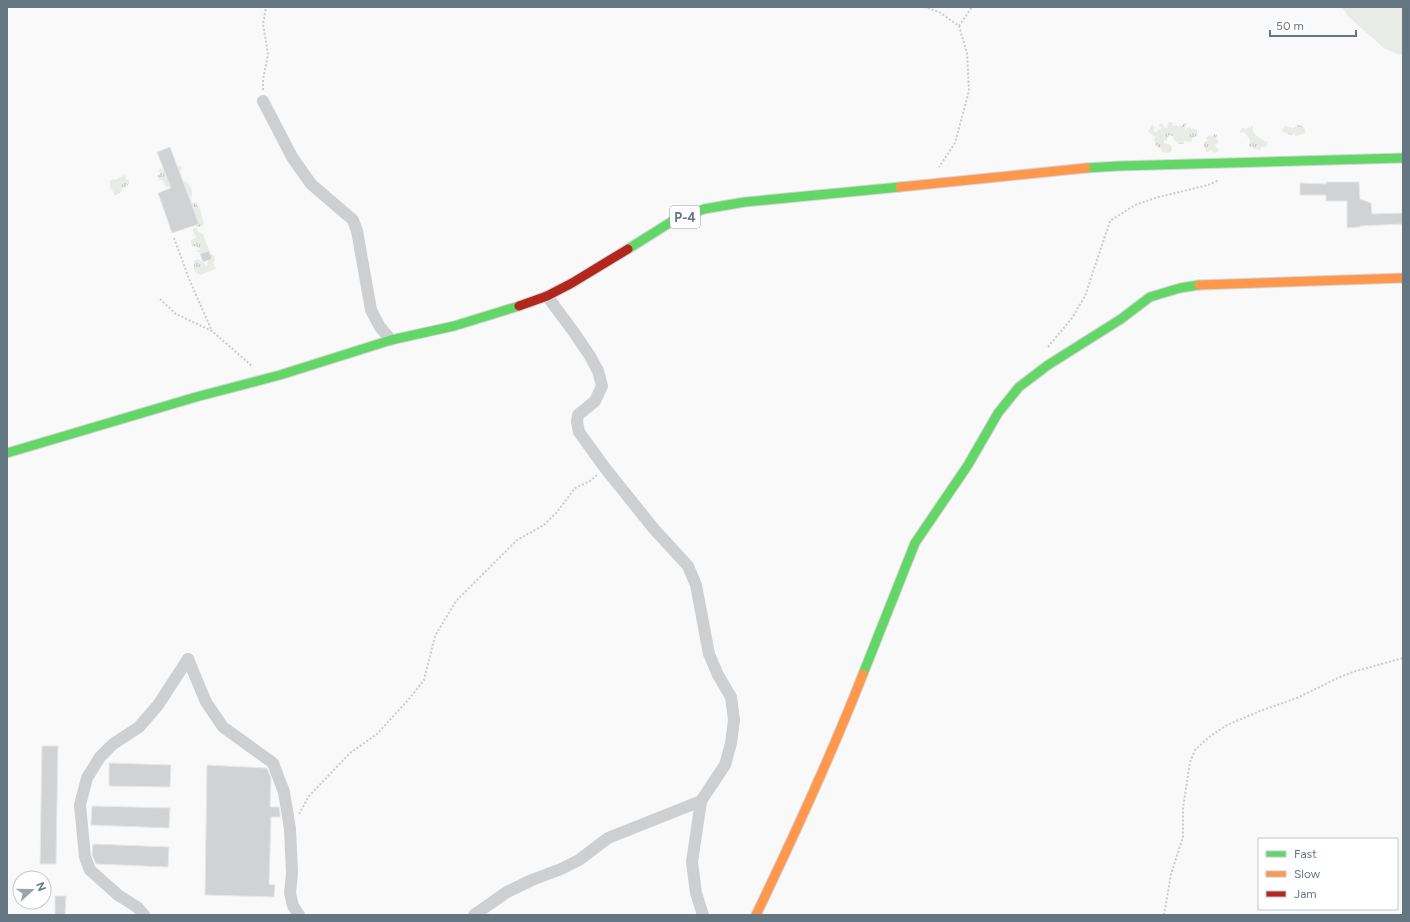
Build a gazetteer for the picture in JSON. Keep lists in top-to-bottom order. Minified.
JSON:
{"streets":{"main road":["P-4"]},"legend":["Fast","Slow","Jam"],"scale_bar":"50 m","north":"right"}
